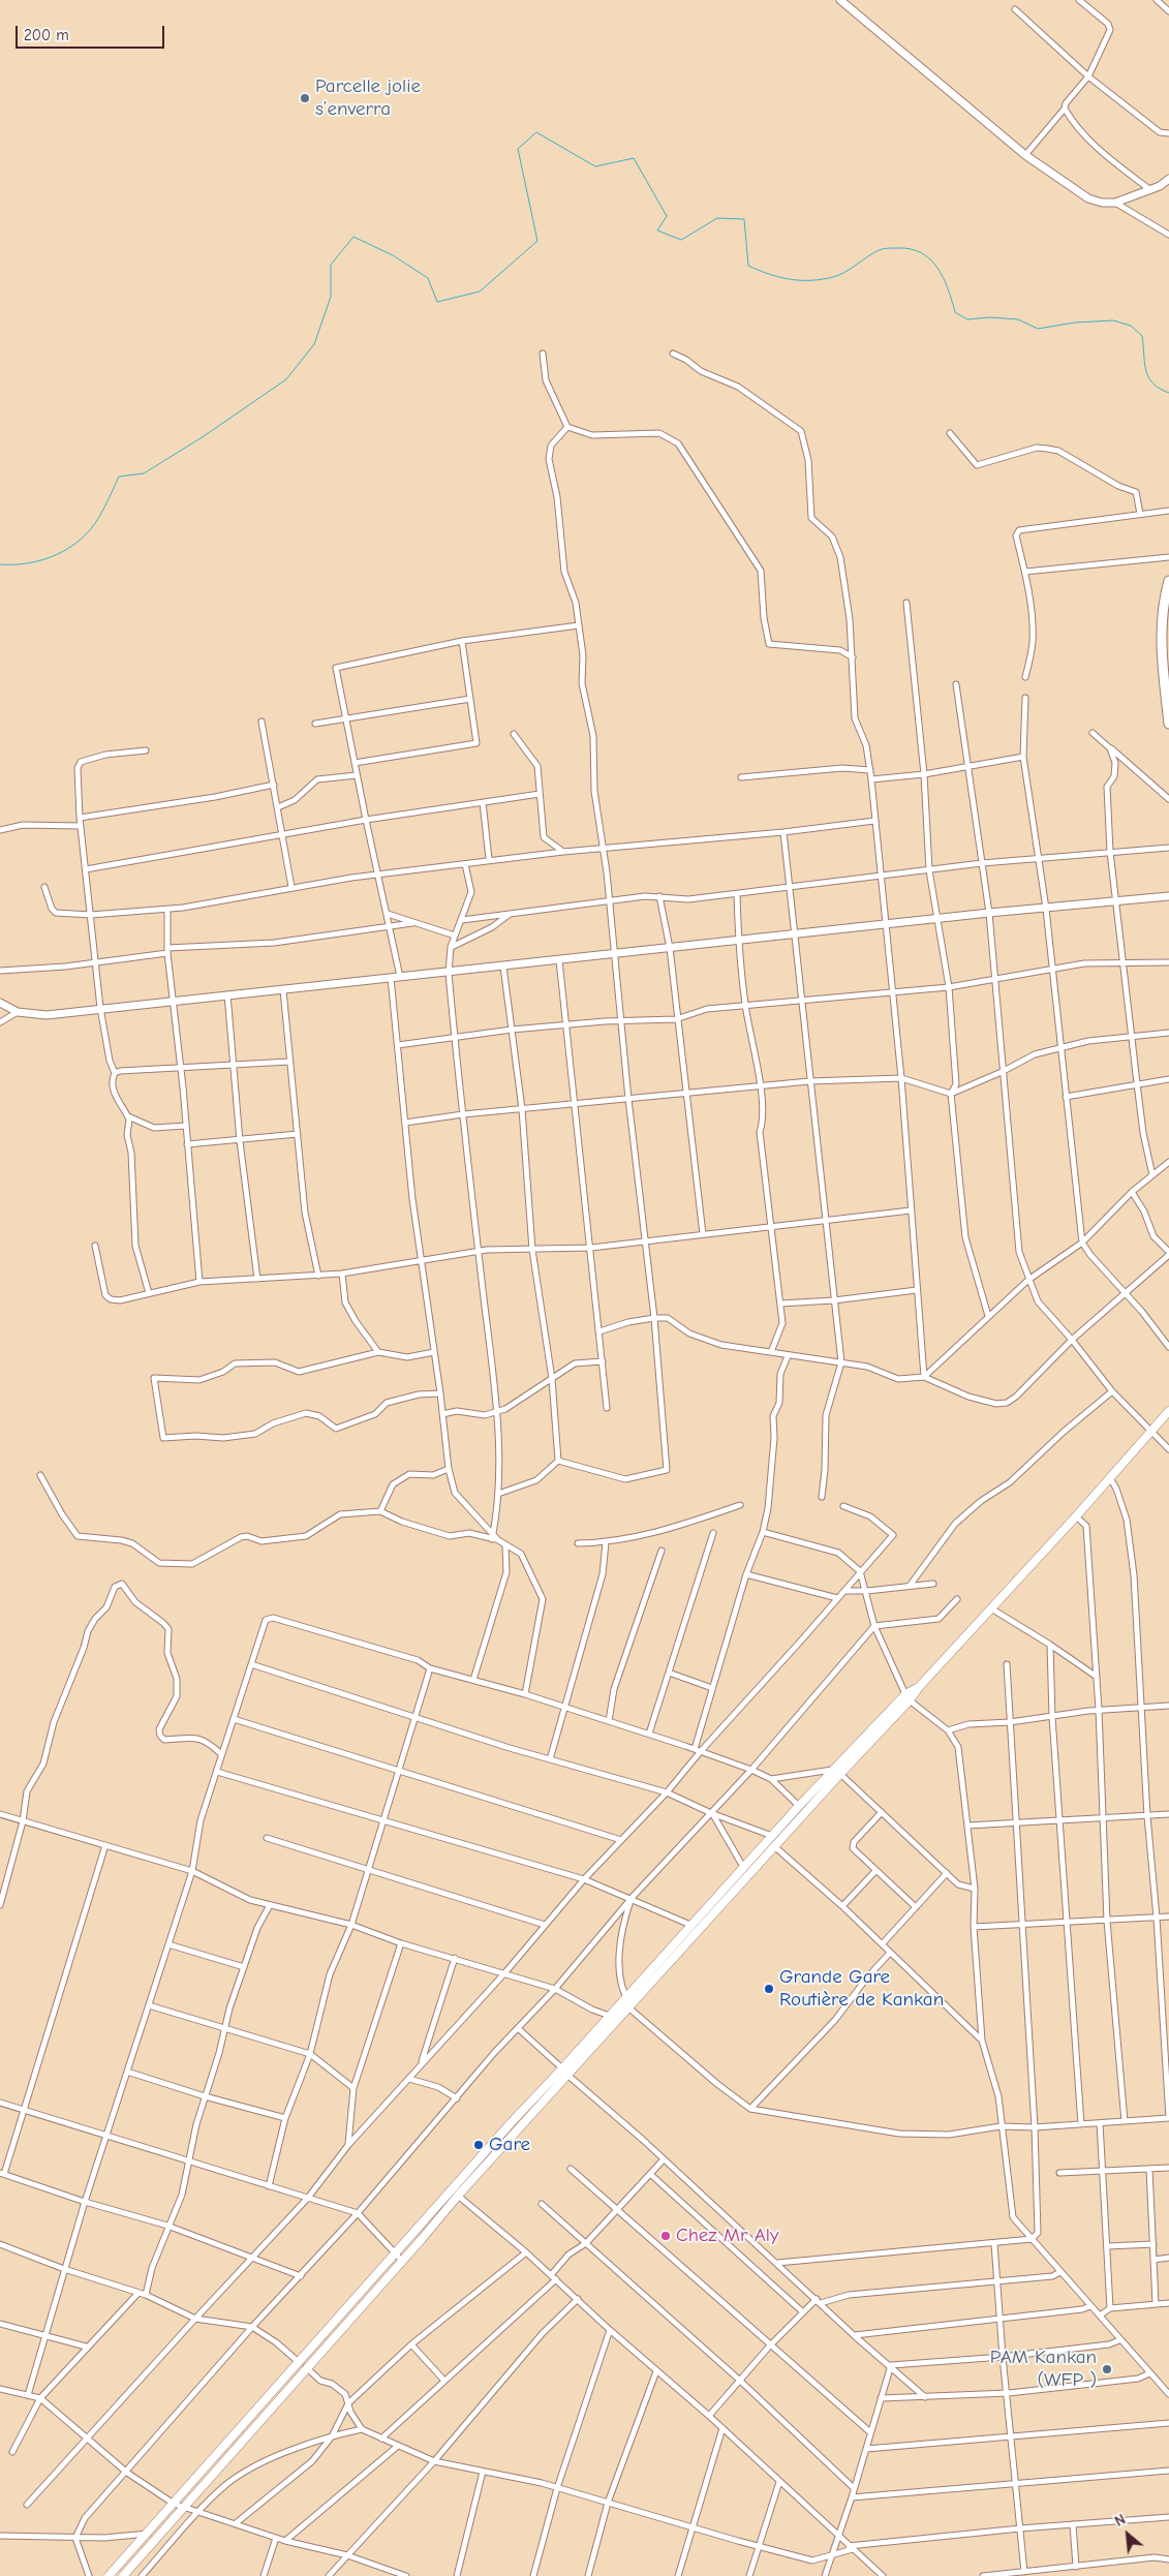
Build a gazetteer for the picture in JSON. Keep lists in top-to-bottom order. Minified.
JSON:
{"places":["Parcelle jolie s’enverra","Grande Gare Routière de Kankan","Gare","Chez Mr Aly","PAM Kankan (WFP )"],"scale_bar":"200 m","north":"top left"}
